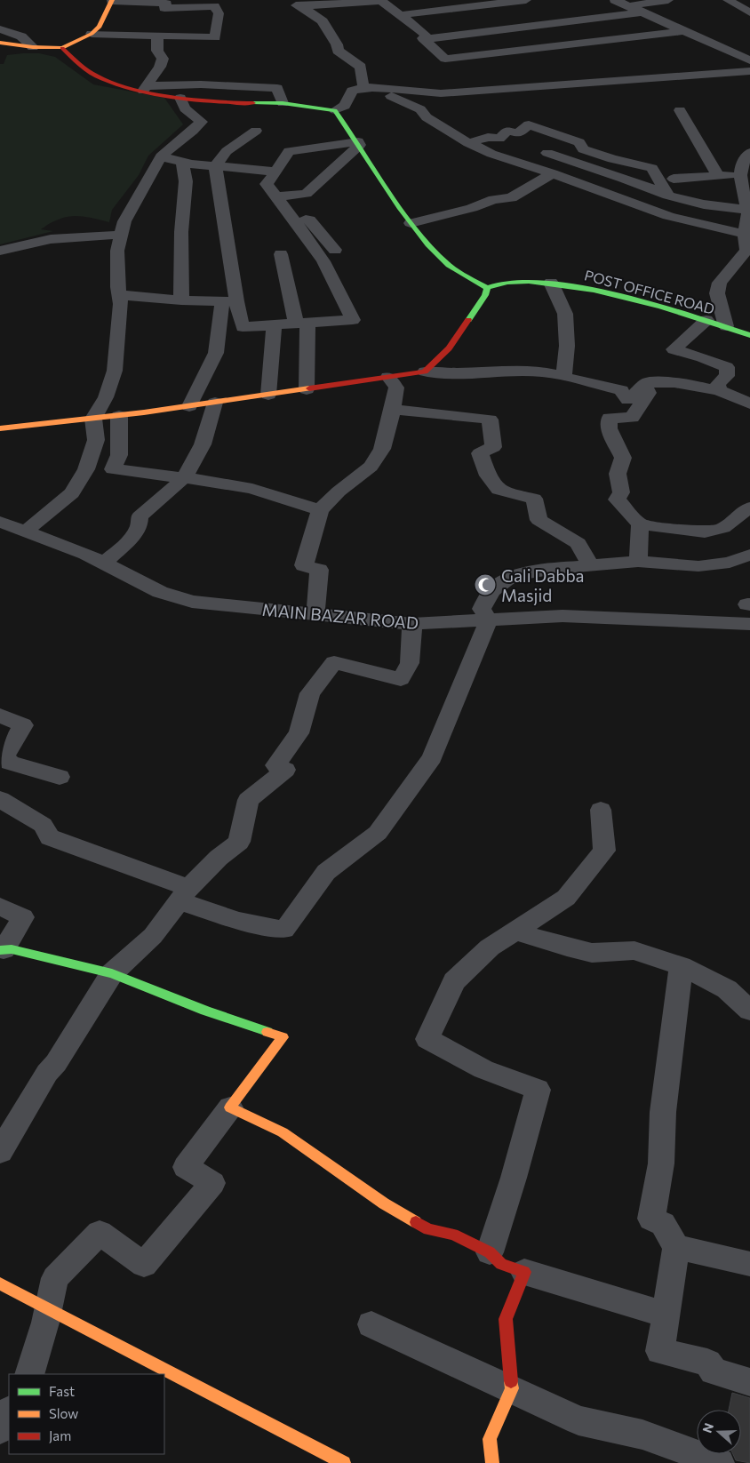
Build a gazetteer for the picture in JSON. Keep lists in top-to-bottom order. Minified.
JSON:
{"streets":{"main road":["POST OFFICE ROAD"],"street":["MAIN BAZAR ROAD"]},"places":{"mosque":["Gali Dabba Masjid"]},"legend":["Fast","Slow","Jam"],"north":"left"}
